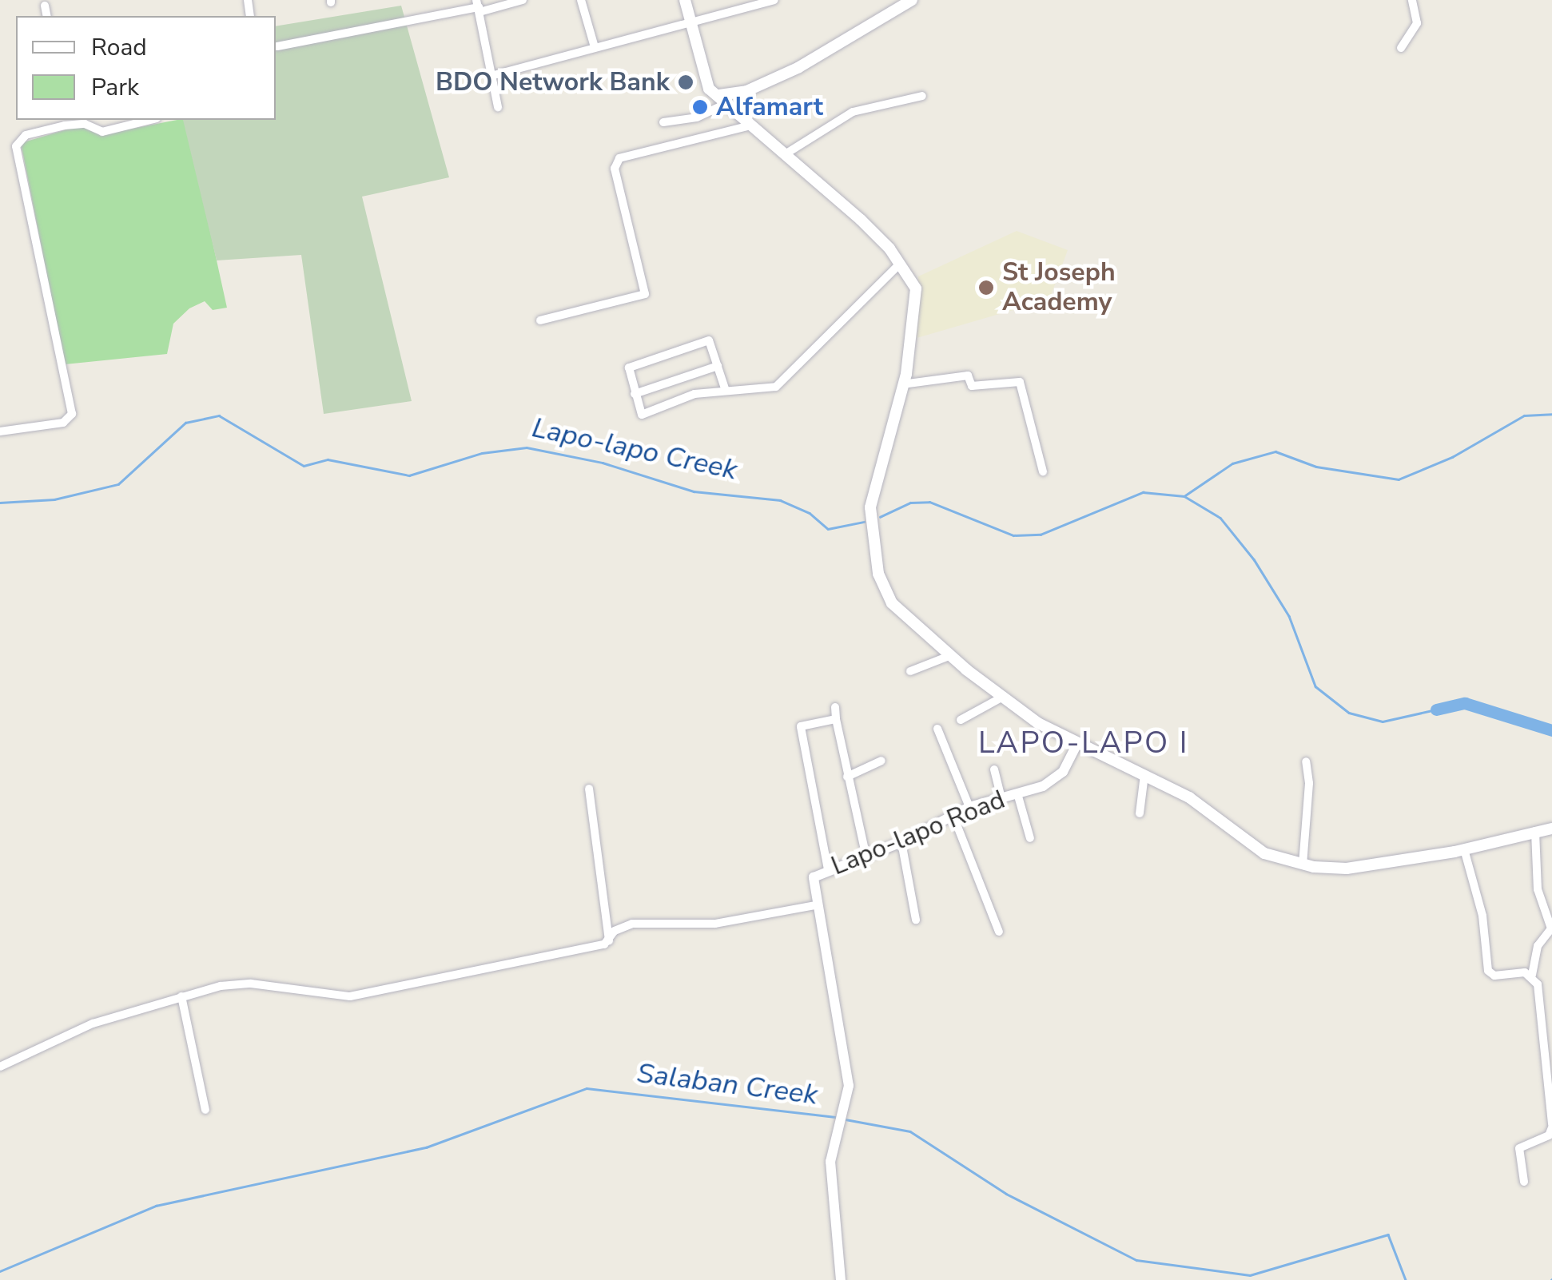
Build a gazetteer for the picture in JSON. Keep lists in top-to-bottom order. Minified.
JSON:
{"streets":{"street":["Lapo-lapo Road"]},"districts":["LAPO-LAPO I"],"water":["Lapo-lapo Creek","Salaban Creek"],"places":["BDO Network Bank","Alfamart","St Joseph Academy"],"legend":["Road","Park"]}
